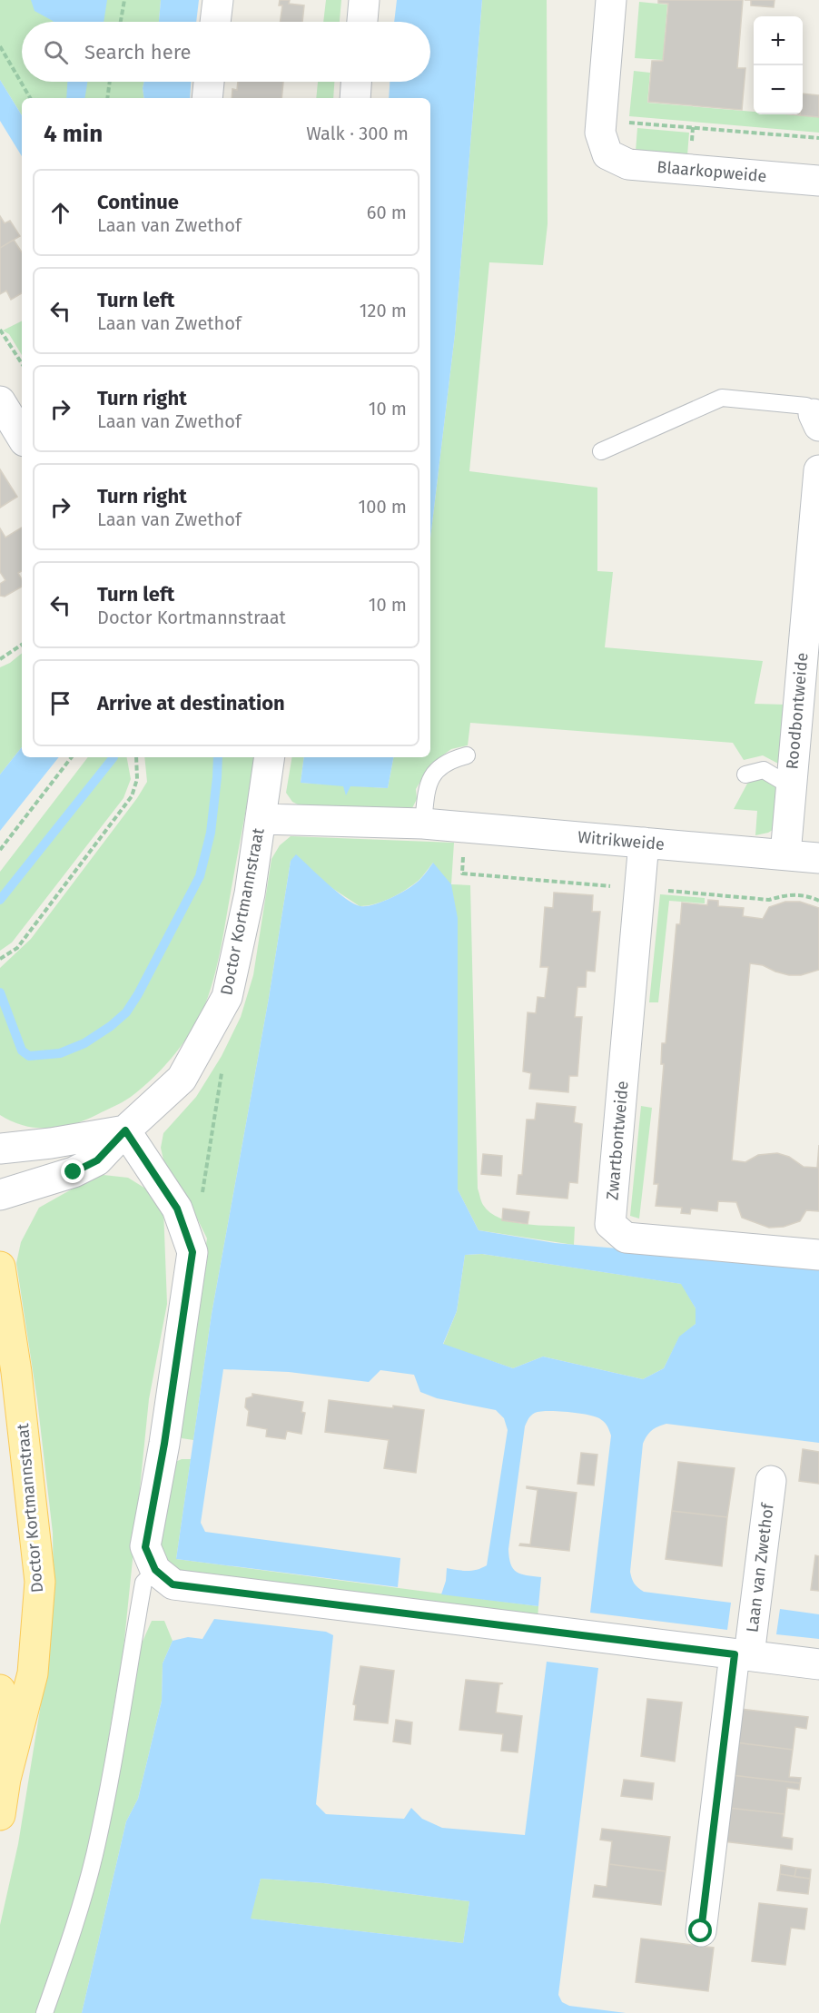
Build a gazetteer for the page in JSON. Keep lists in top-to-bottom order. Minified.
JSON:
{"streets":{"main road":["Doctor Kortmannstraat"],"street":["Blaarkopweide","Roodbontweide","Witrikweide","Zwartbontweide","Laan van Zwethof"]},"crossings":[["Roodbontweide","Witrikweide"],["Witrikweide","Doctor Kortmannstraat"],["Witrikweide","Zwartbontweide"]],"page":{"map_buttons":["+","−"],"search":"Search here","heading":["4 min","Walk · 300 m"],"list":[["Continue","Laan van Zwethof","60 m"],["Turn left","Laan van Zwethof","120 m"],["Turn right","Laan van Zwethof","10 m"],["Turn right","Laan van Zwethof","100 m"],["Turn left","Doctor Kortmannstraat","10 m"],"Arrive at destination"]}}
